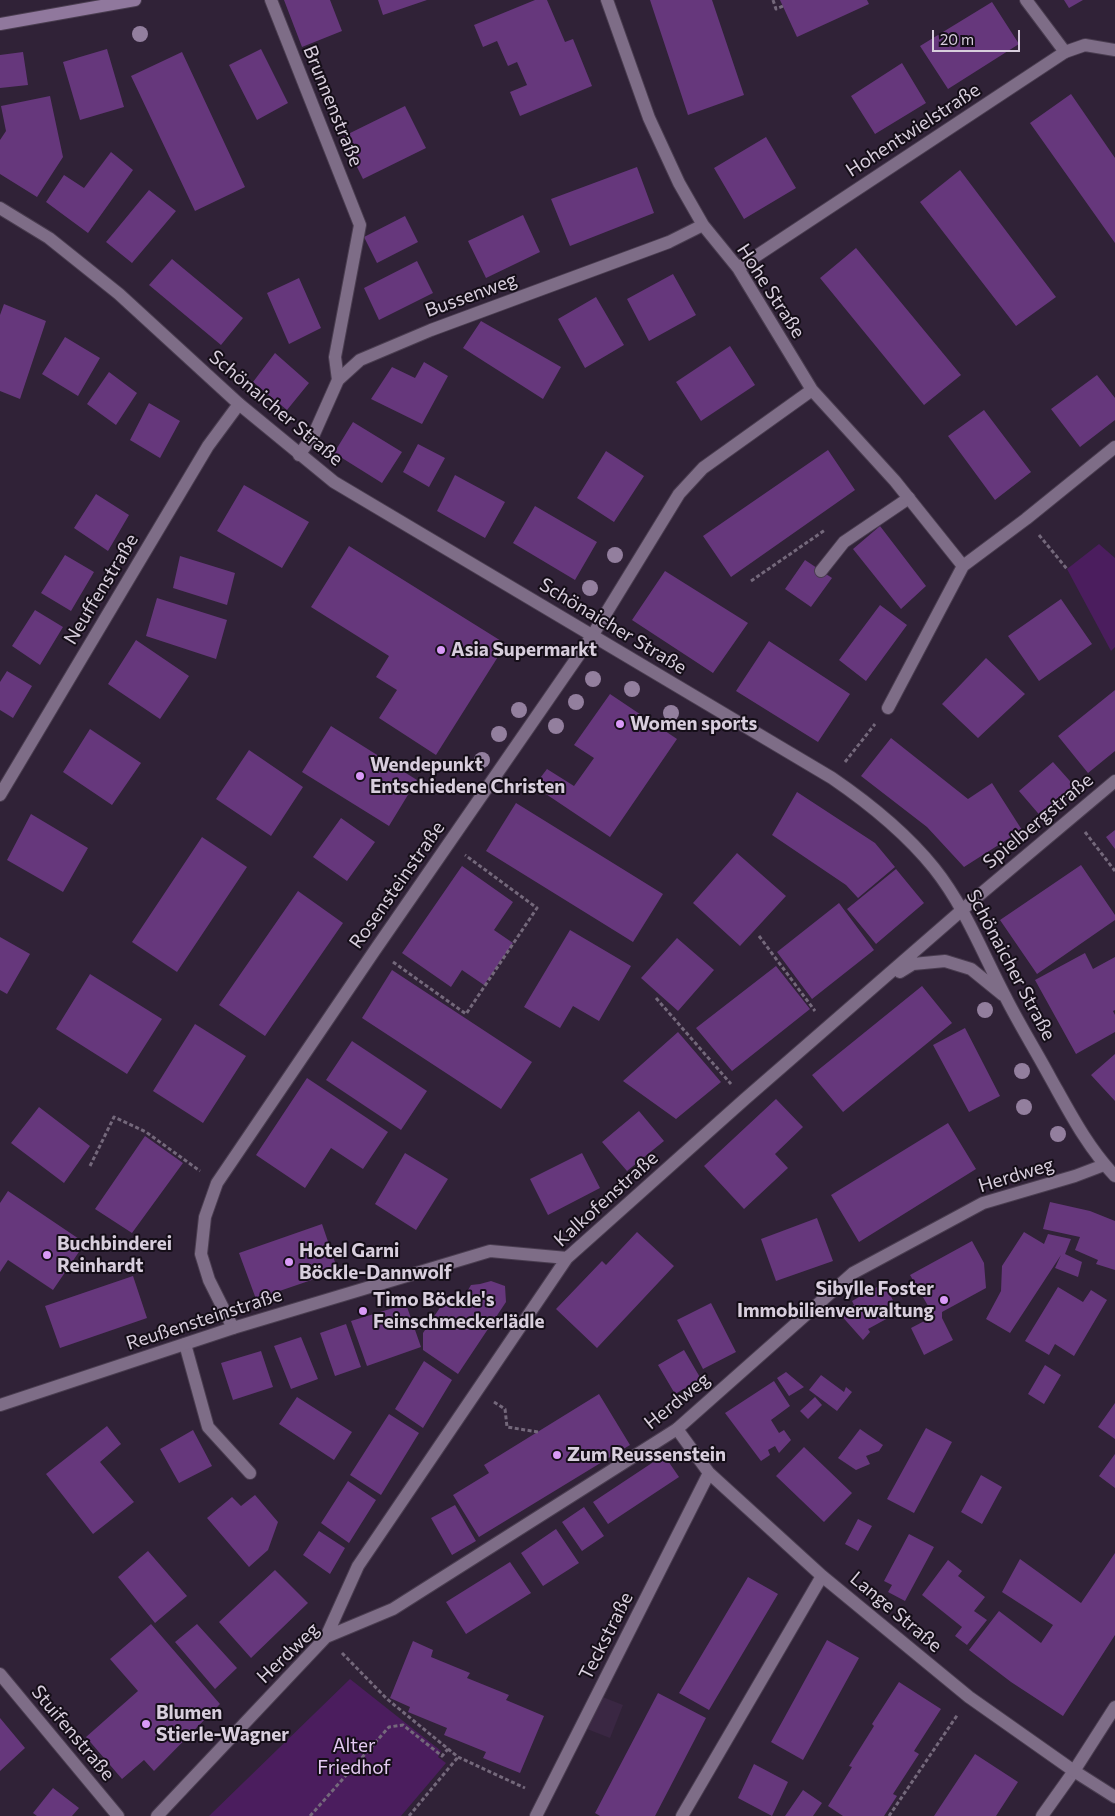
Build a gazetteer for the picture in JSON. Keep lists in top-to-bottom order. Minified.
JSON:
{"streets":{"street":["Brunnenstraße","Hohentwielstraße","Hohe Straße","Bussenweg","Schönaicher Straße","Neuffenstraße","Spielbergstraße","Rosensteinstraße","Herdweg","Kalkofenstraße","Reußensteinstraße","Lange Straße","Teckstraße","Stuifenstraße"]},"crossings":[["Brunnenstraße","Bussenweg"],["Hohentwielstraße","Hohe Straße"],["Hohe Straße","Bussenweg"],["Hohe Straße","Rosensteinstraße"],["Bussenweg","Schönaicher Straße"],["Schönaicher Straße","Neuffenstraße"],["Schönaicher Straße","Spielbergstraße"],["Schönaicher Straße","Rosensteinstraße"],["Schönaicher Straße","Herdweg"],["Schönaicher Straße","Kalkofenstraße"],["Spielbergstraße","Kalkofenstraße"],["Rosensteinstraße","Reußensteinstraße"],["Herdweg","Kalkofenstraße"],["Herdweg","Lange Straße"],["Kalkofenstraße","Reußensteinstraße"],["Lange Straße","Teckstraße"]],"parks":["Alter Friedhof"],"places":["Asia Supermarkt","Women sports","Wendepunkt Entschiedene Christen","Buchbinderei Reinhardt","Hotel Garni Böckle-Dannwolf","Sibylle Foster Immobilienverwaltung","Timo Böckle's Feinschmeckerlädle","Zum Reussenstein","Blumen Stierle-Wagner"],"scale_bar":"20 m"}
